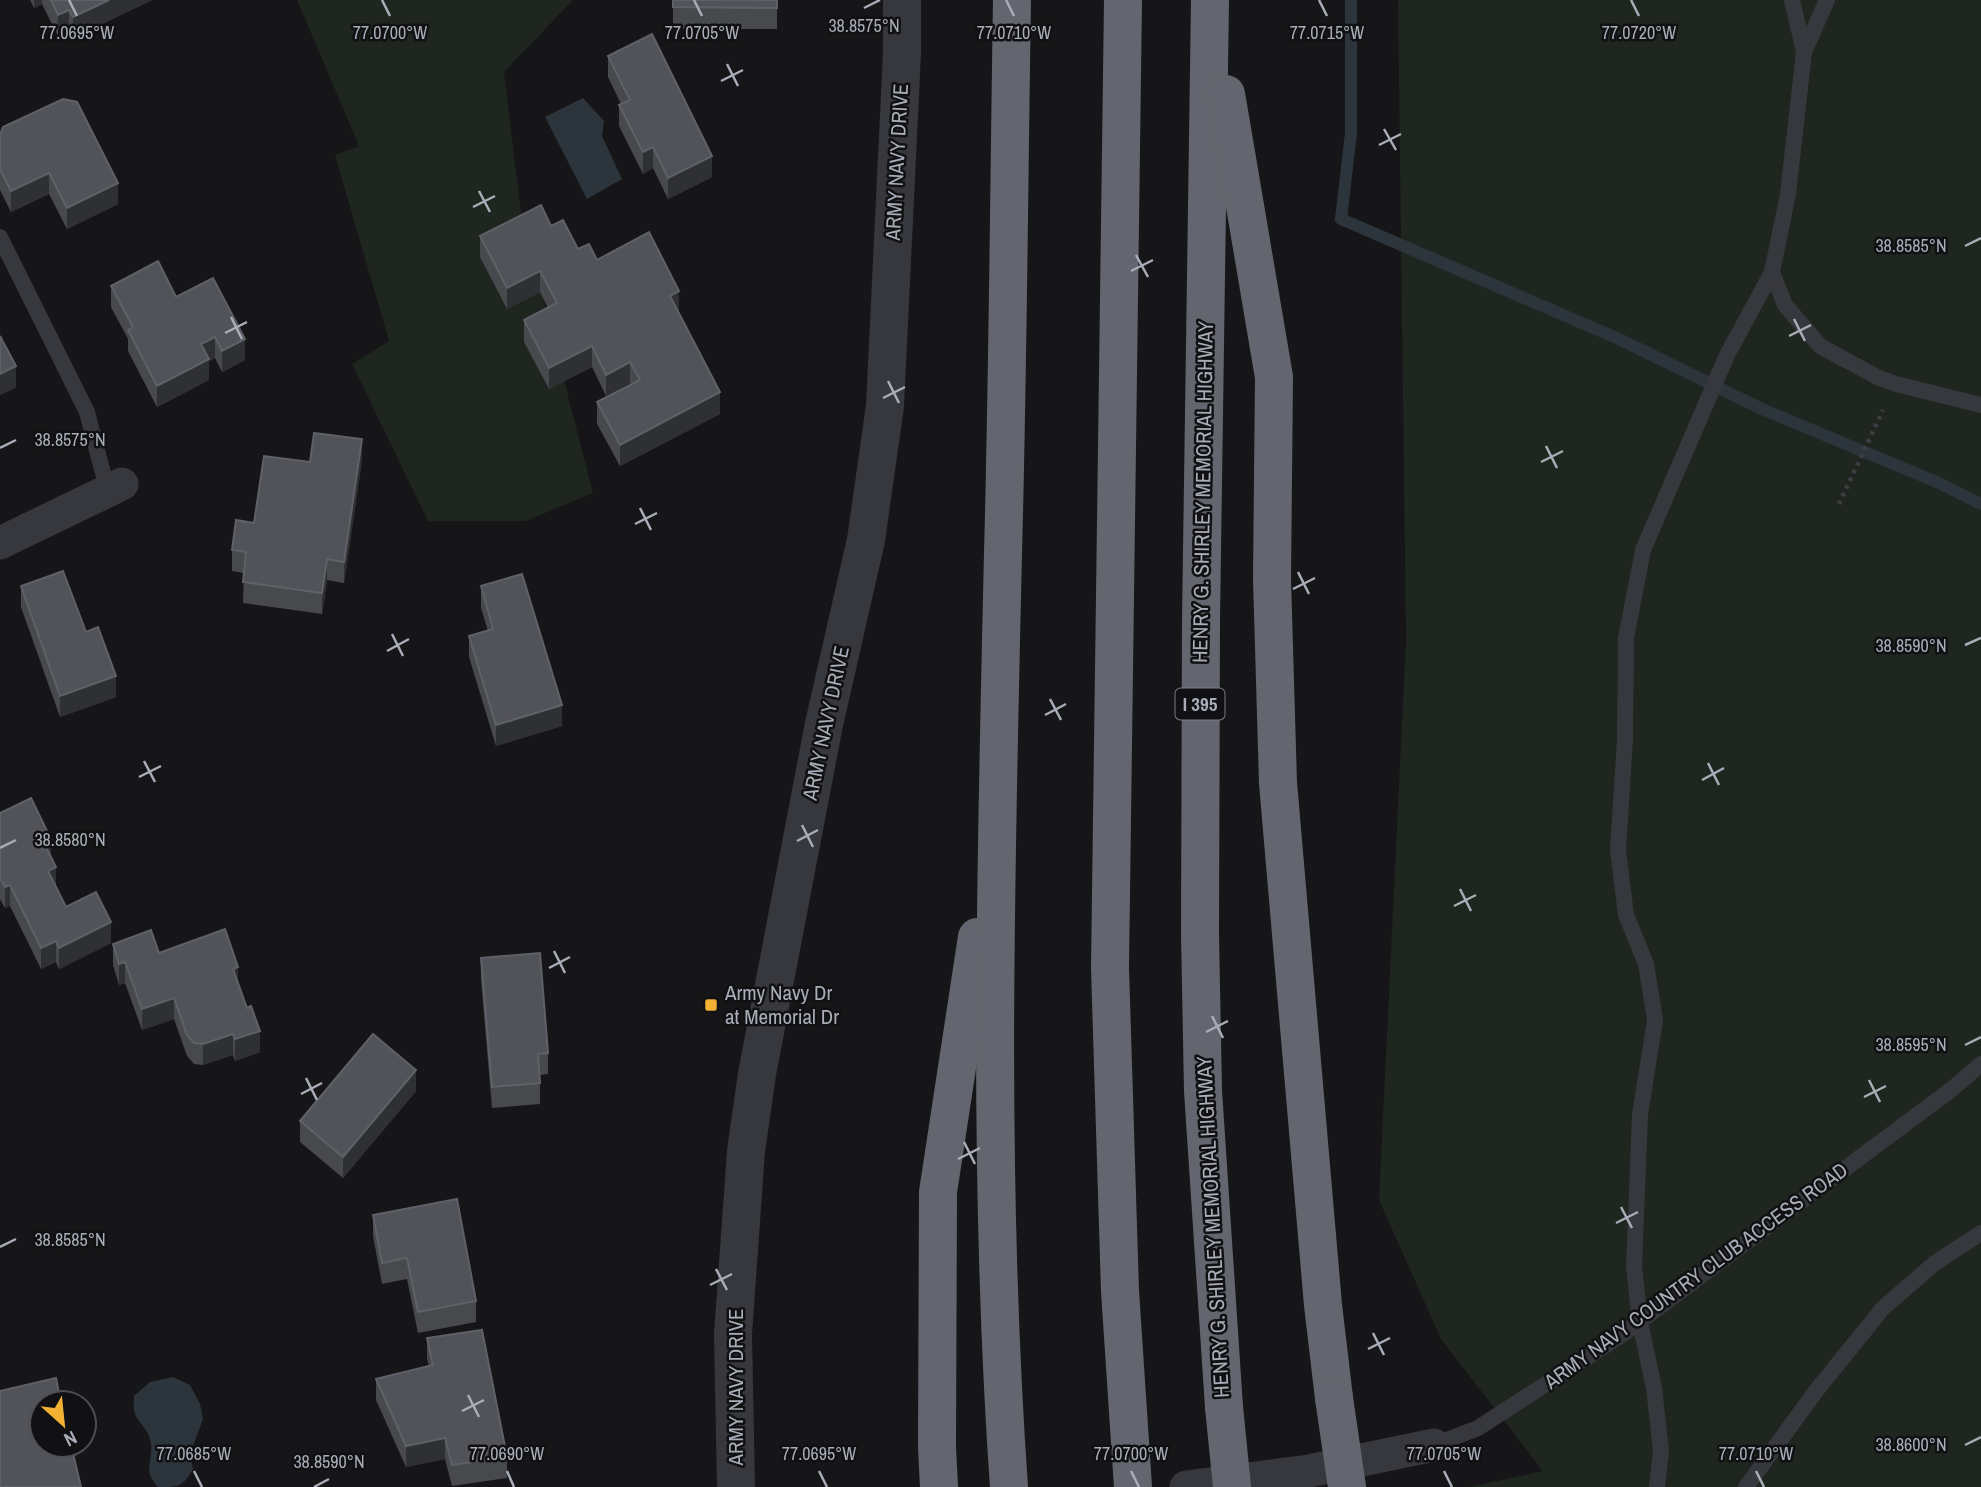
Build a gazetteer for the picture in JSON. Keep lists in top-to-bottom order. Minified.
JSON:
{"streets":{"highway":["HENRY G. SHIRLEY MEMORIAL HIGHWAY","I 395"],"street":["ARMY NAVY DRIVE","ARMY NAVY COUNTRY CLUB ACCESS ROAD"]},"places":{"transit":["Army Navy Dr at Memorial Dr"]},"north":"bottom right","coordinates":["38.8575°N","77.0695°W","77.0700°W","77.0705°W","77.0710°W","77.0715°W","77.0720°W","38.8585°N","38.8590°N","38.8580°N","38.8595°N","38.8600°N","77.0685°W","77.0690°W"]}
